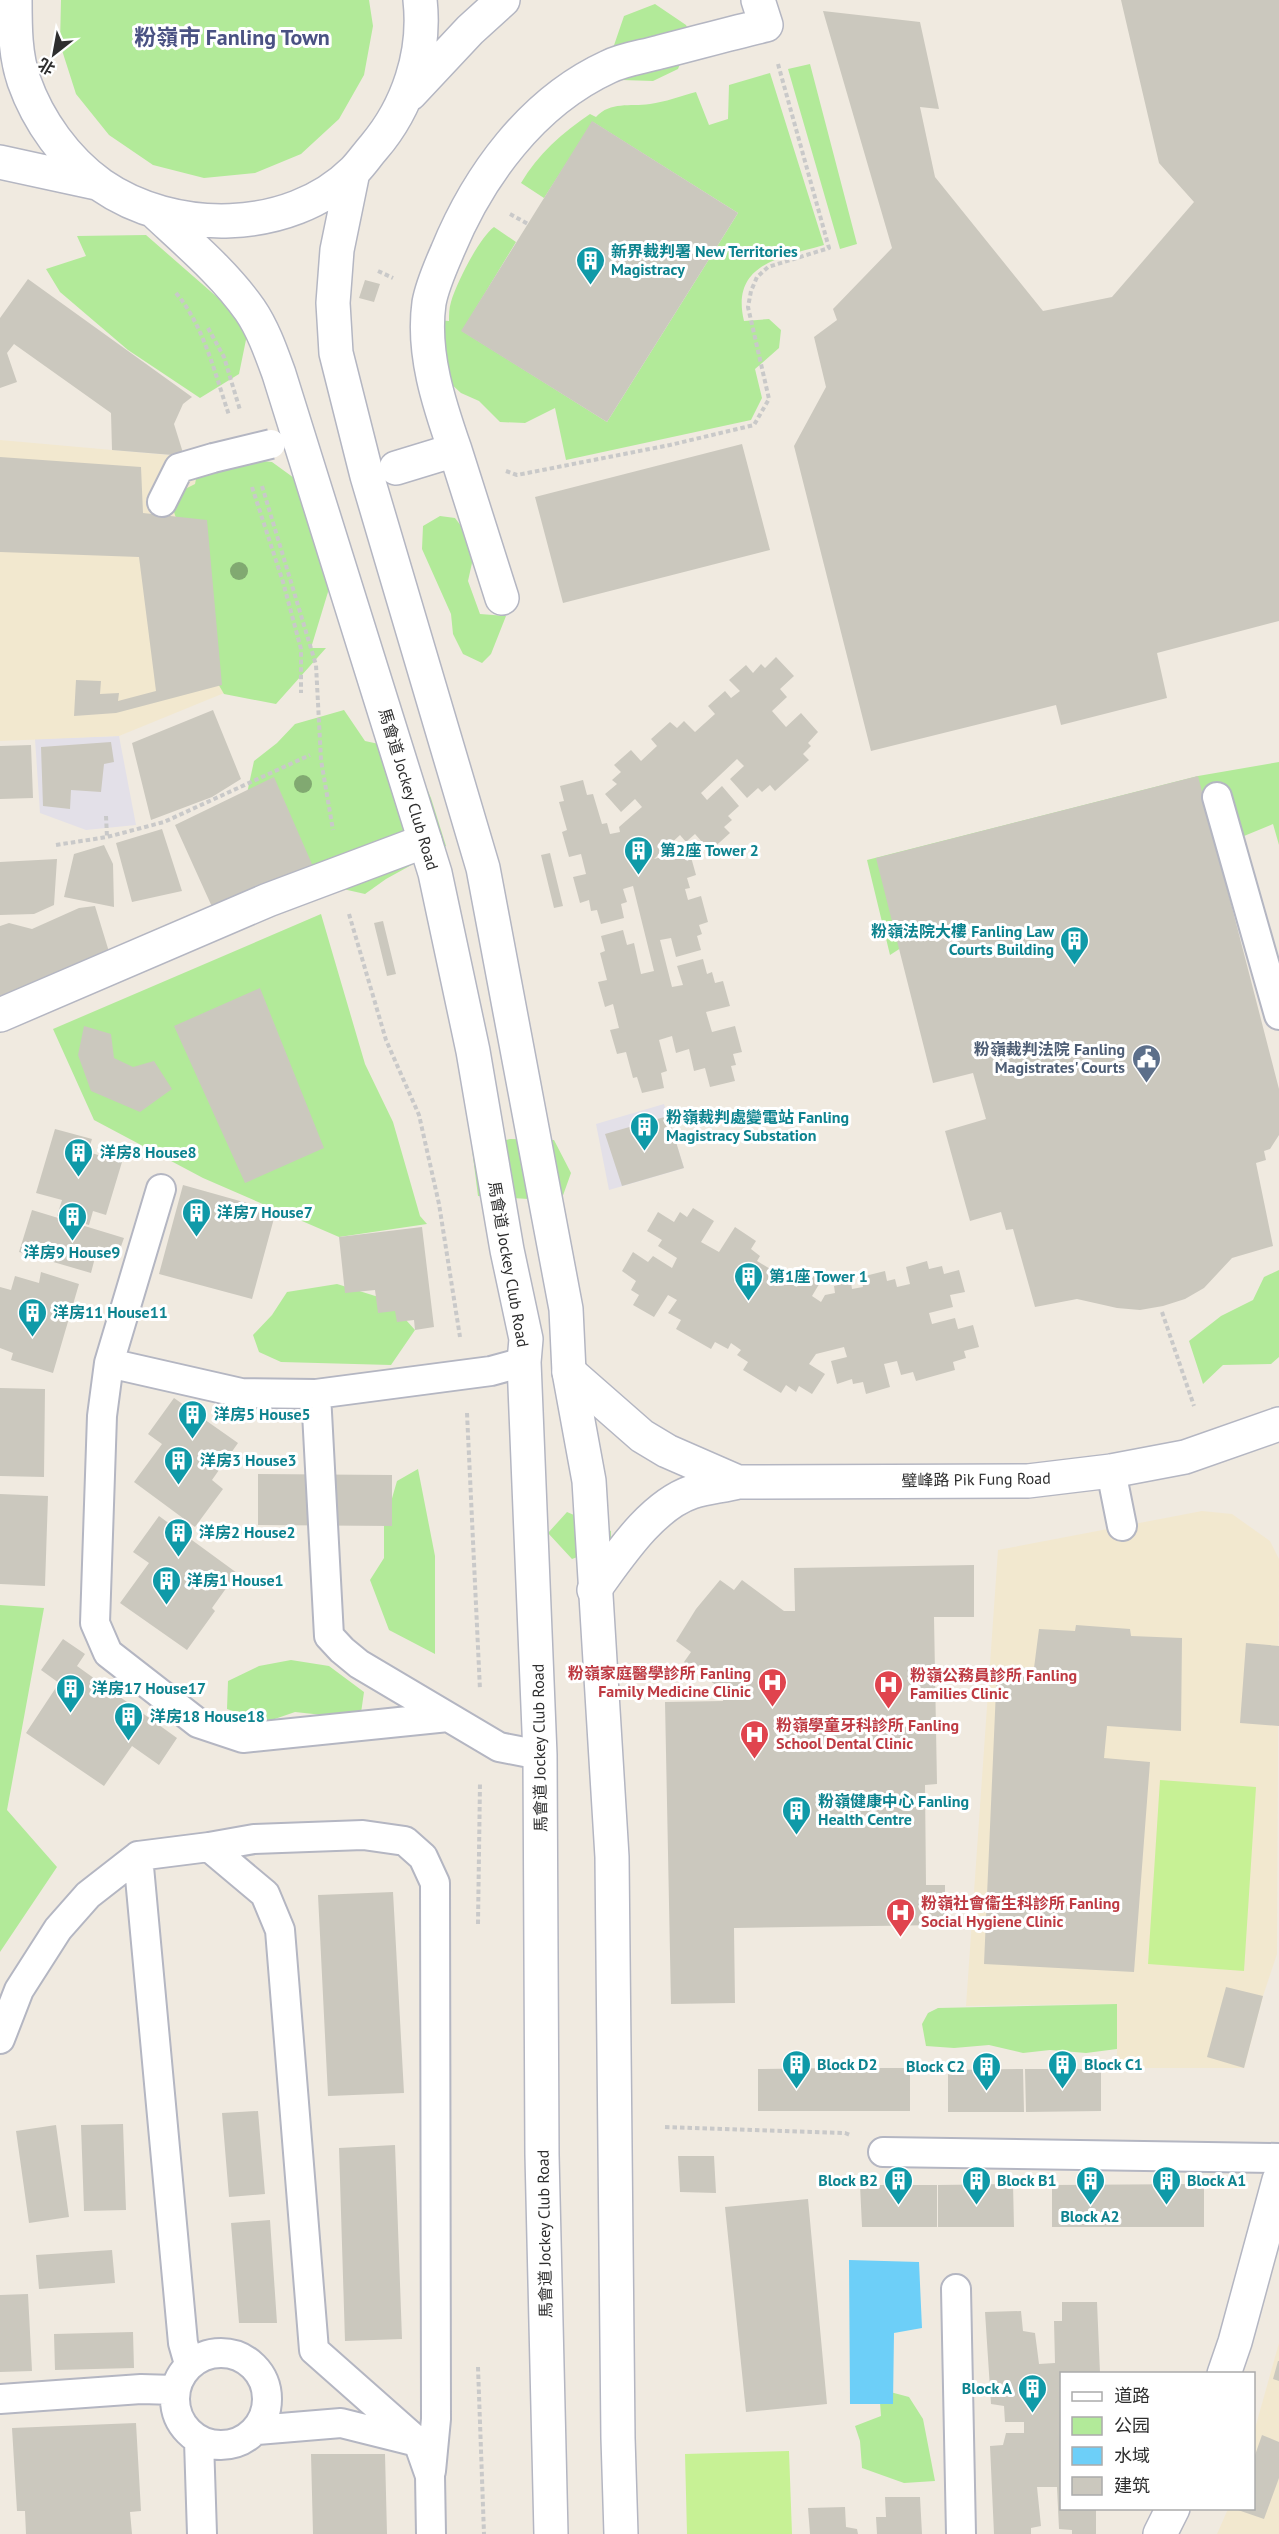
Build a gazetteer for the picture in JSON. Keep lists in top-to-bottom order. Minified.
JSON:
{"streets":{"main road":["馬會道 Jockey Club Road","璧峰路 Pik Fung Road"]},"districts":["粉嶺市 Fanling Town"],"places":{"building":["新界裁判署 New Territories Magistracy","第2座 Tower 2","粉嶺法院大樓 Fanling Law Courts Building","粉嶺裁判處變電站 Fanling Magistracy Substation","洋房8 House8","洋房7 House7","洋房9 House9","第1座 Tower 1","洋房11 House11","洋房5 House5","洋房3 House3","洋房2 House2","洋房1 House1","洋房17 House17","洋房18 House18","粉嶺健康中心 Fanling Health Centre","Block D2","Block C1","Block C2","Block B2","Block B1","Block A2","Block A1","Block A"],"public building":["粉嶺裁判法院 Fanling Magistrates' Courts"],"hospital":["粉嶺家庭醫學診所 Fanling Family Medicine Clinic","粉嶺公務員診所 Fanling Families Clinic","粉嶺學童牙科診所 Fanling School Dental Clinic","粉嶺社會衞生科診所 Fanling Social Hygiene Clinic"]},"legend":["道路","公园","水域","建筑"],"north":"bottom left"}
